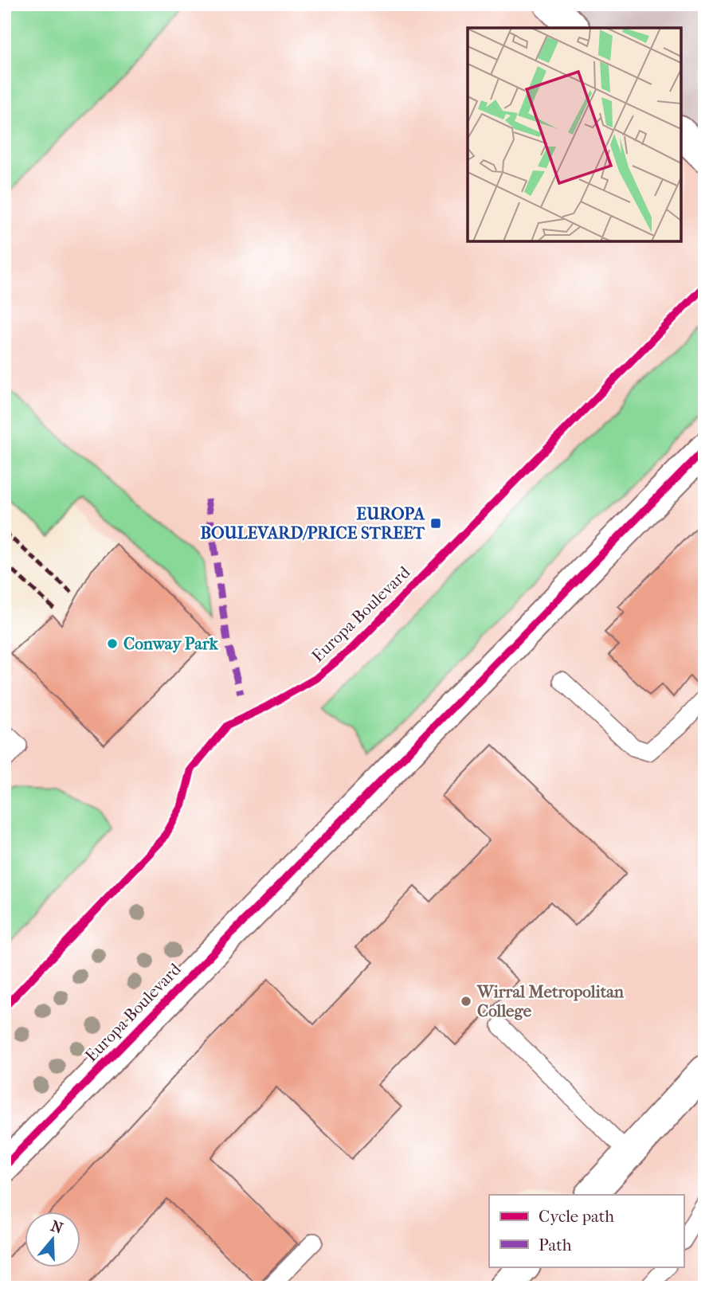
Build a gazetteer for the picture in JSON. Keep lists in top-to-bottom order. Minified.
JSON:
{"streets":{"street":["Europa Boulevard"]},"places":{"transit":["EUROPA BOULEVARD/PRICE STREET"],"other":["Conway Park","Wirral Metropolitan College"]},"legend":["Cycle path","Path"],"north":"top"}
